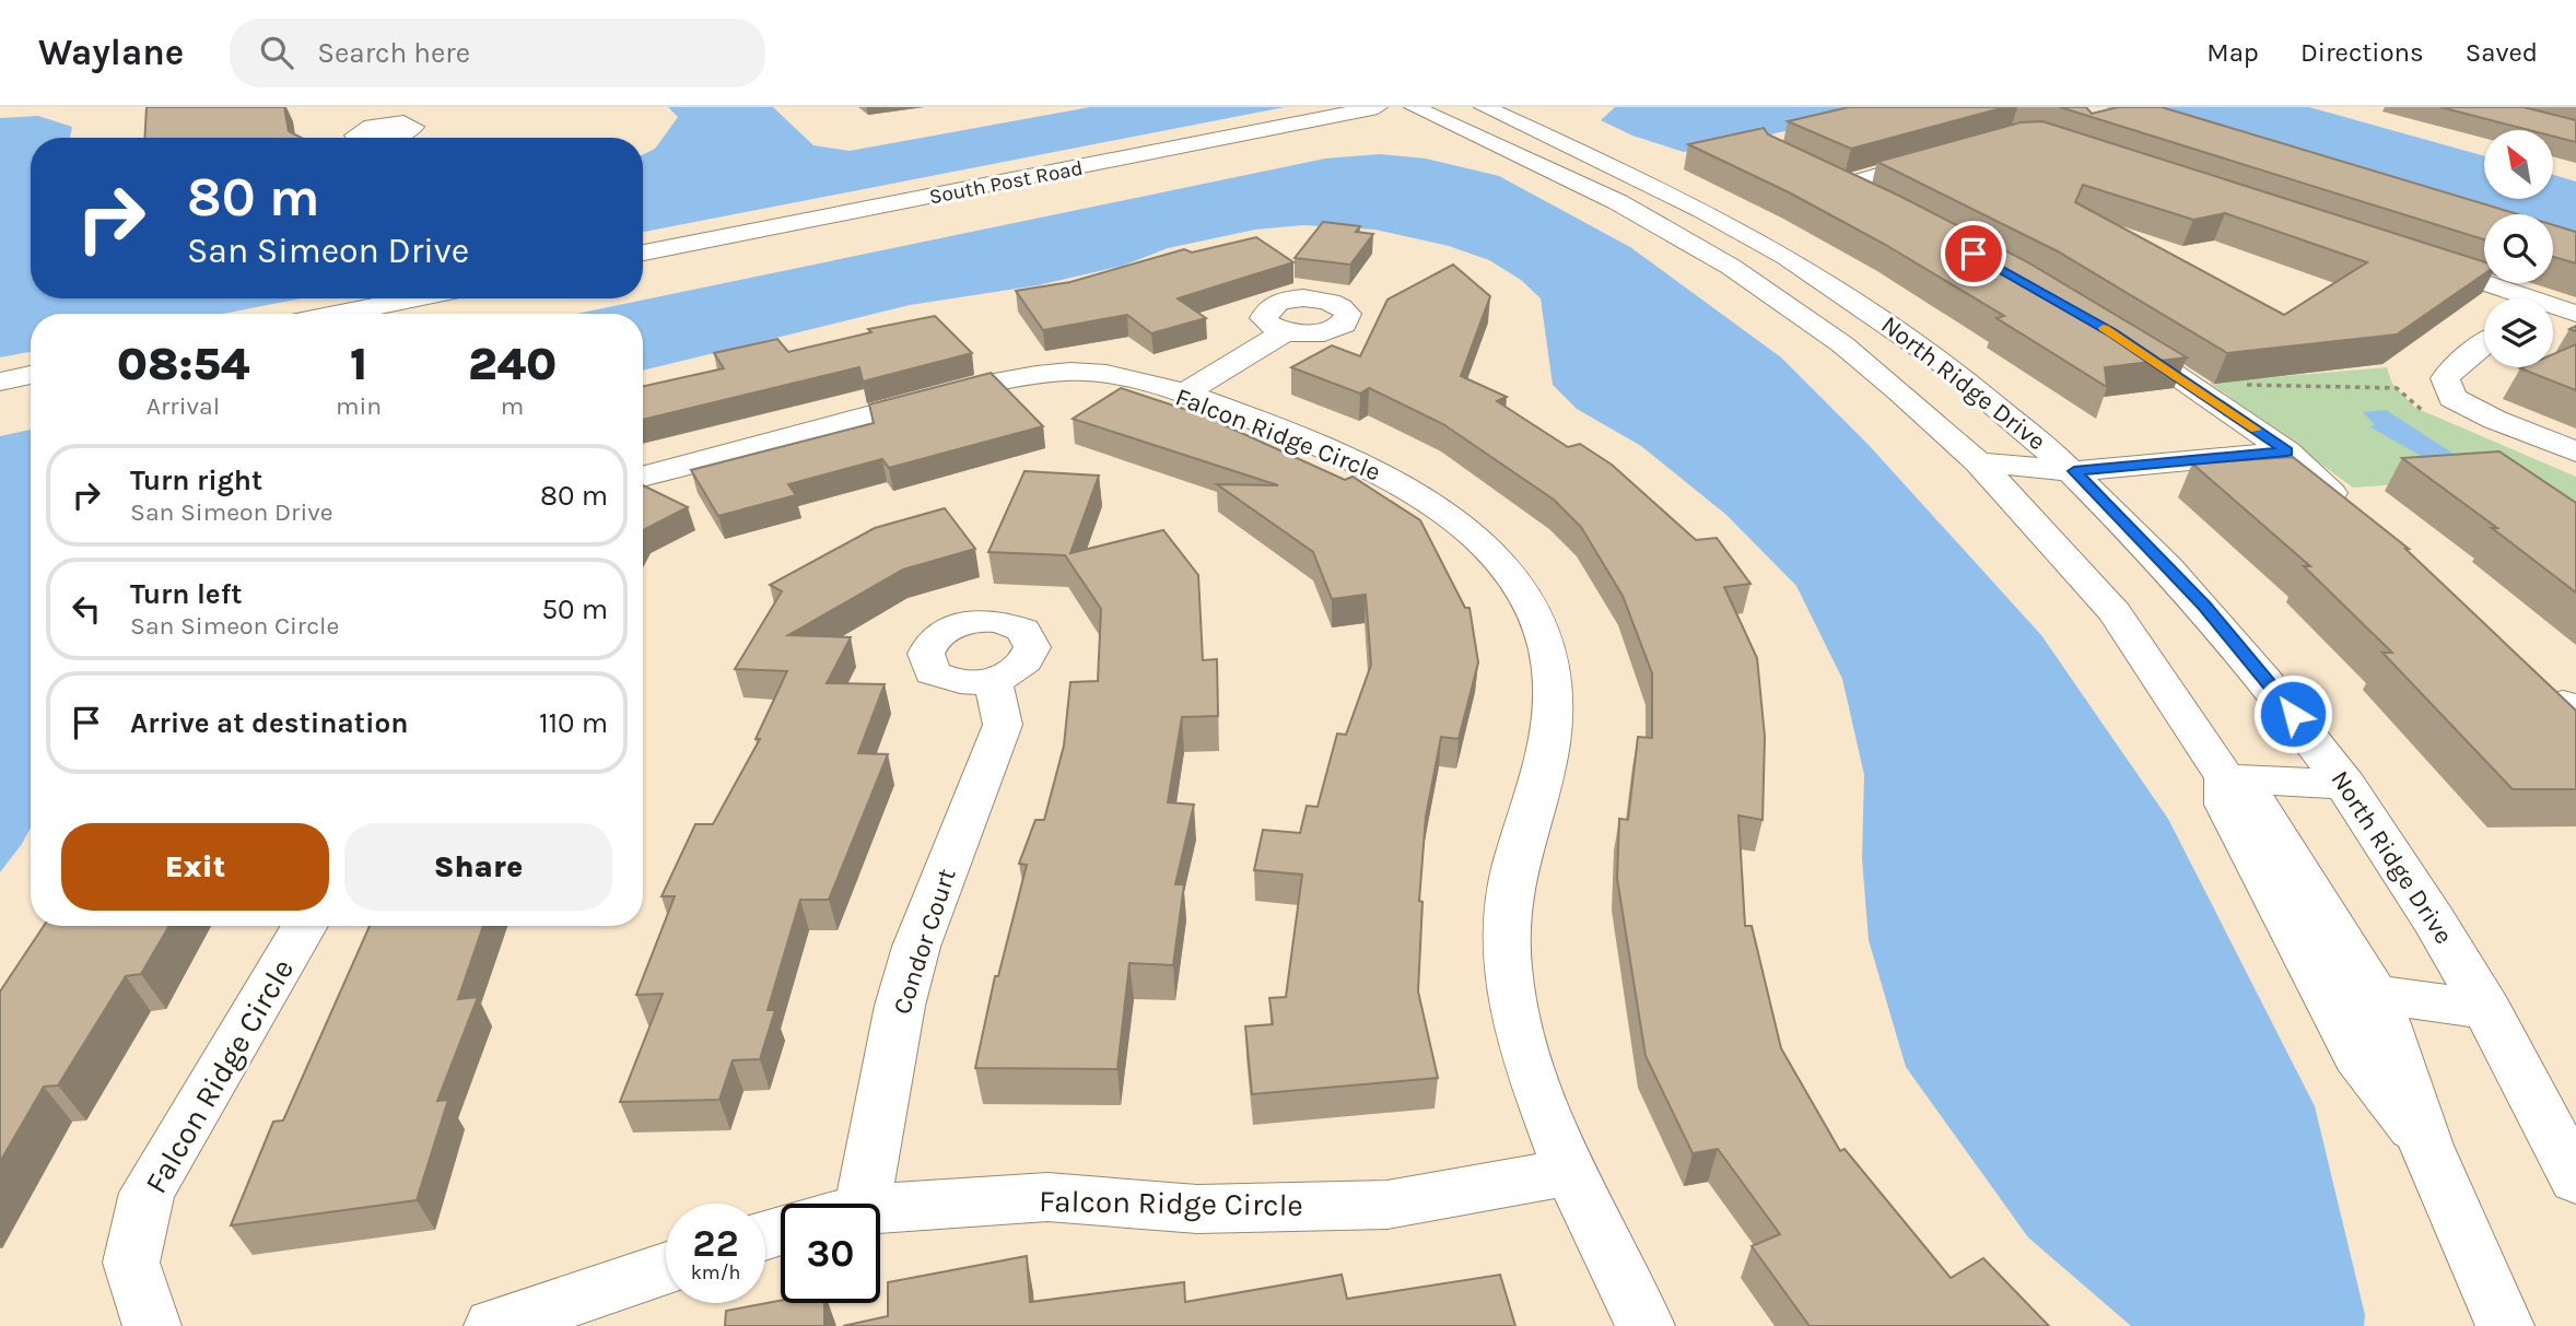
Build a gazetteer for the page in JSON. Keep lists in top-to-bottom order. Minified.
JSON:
{"streets":{"street":["South Post Road","North Ridge Drive","Falcon Ridge Circle","Condor Court"]},"north":"top left","page":{"header":"Waylane","search":"Search here","nav":["Map","Directions","Saved"],"turn":["80 m","San Simeon Drive"],"eta":["08:54","Arrival","1","min","240","m"],"list":[{"name":"Turn right","note":"San Simeon Drive","value":"80 m"},{"name":"Turn left","note":"San Simeon Circle","value":"50 m"},{"name":"Arrive at destination","value":"110 m"}],"buttons":["Exit","Share"],"speed":"22 km/h","limit":"30"}}
